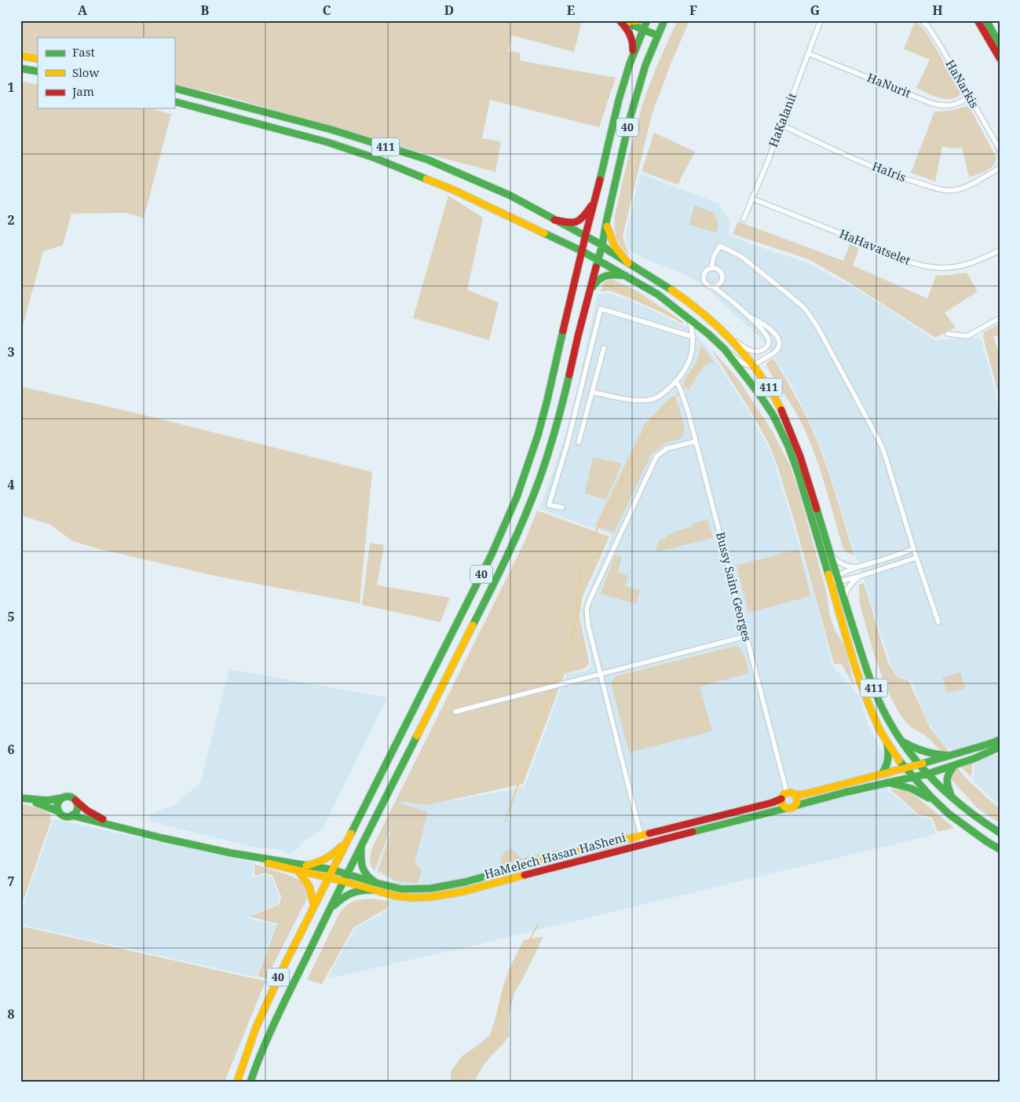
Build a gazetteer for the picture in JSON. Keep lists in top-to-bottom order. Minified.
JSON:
{"streets":{"main road":["40","411","HaMelech Hasan HaSheni"],"street":["HaNarkis","HaNurit","HaKalanit","HaIris","HaHavatselet","Bussy Saint Georges"]},"crossings":[["HaNarkis","HaNurit"],["HaNurit","HaKalanit"],["HaKalanit","HaIris"],["HaKalanit","HaHavatselet"],["40","411"],["40","HaMelech Hasan HaSheni"],["Bussy Saint Georges","HaMelech Hasan HaSheni"]],"legend":["Fast","Slow","Jam"],"grid":{"columns":["A","B","C","D","E","F","G","H"],"rows":["1","2","3","4","5","6","7","8"]}}
